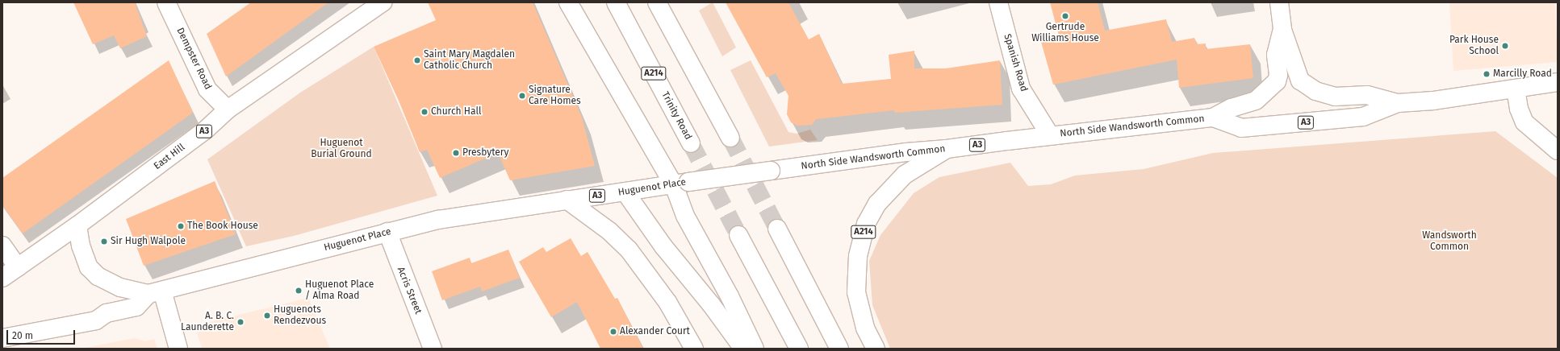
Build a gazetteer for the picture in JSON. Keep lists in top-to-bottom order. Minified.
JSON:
{"streets":{"main road":["Dempster Road","Spanish Road","A214","Trinity Road","A3","North Side Wandsworth Common","East Hill","Huguenot Place","Acris Street"]},"crossings":[["Dempster Road","East Hill"],["Spanish Road","North Side Wandsworth Common"],["A214","North Side Wandsworth Common"],["A3","North Side Wandsworth Common"],["A3","East Hill"],["A3","Huguenot Place"],["North Side Wandsworth Common","Huguenot Place"],["Huguenot Place","Acris Street"]],"parks":["Huguenot Burial Ground","Wandsworth Common"],"places":["Gertrude Williams House","Park House School","Saint Mary Magdalen Catholic Church","Marcilly Road","Signature Care Homes","Church Hall","Presbytery","The Book House","Sir Hugh Walpole","Huguenot Place / Alma Road","Huguenots Rendezvous","A. B. C. Launderette","Alexander Court"],"scale_bar":"20 m"}
